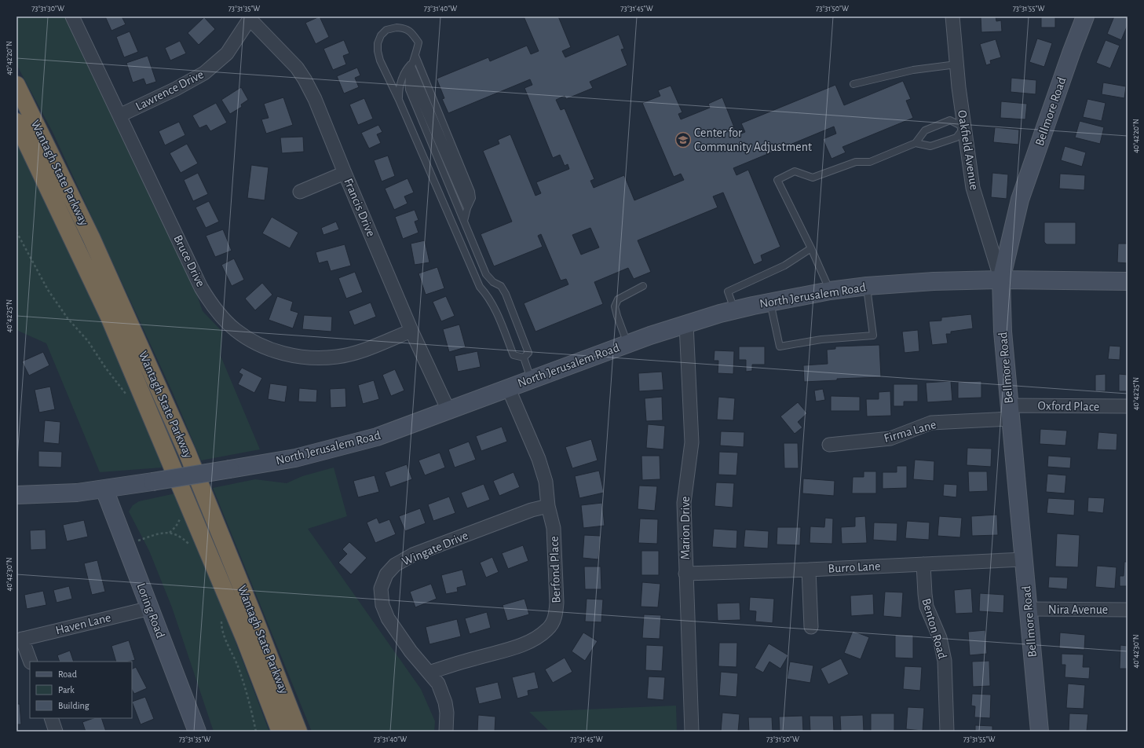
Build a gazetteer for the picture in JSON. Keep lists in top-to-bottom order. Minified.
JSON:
{"streets":{"highway":["Wantagh State Parkway"],"main road":["Bellmore Road","North Jerusalem Road","Loring Road"],"street":["Lawrence Drive","Oakfield Avenue","Francis Drive","Bruce Drive","Oxford Place","Firma Lane","Marion Drive","Wingate Drive","Burro Lane","Berfond Place","Nira Avenue","Haven Lane","Benton Road"]},"crossings":[["Lawrence Drive","Francis Drive"],["Lawrence Drive","Bruce Drive"],["Bellmore Road","Oakfield Avenue"],["Bellmore Road","North Jerusalem Road"],["Bellmore Road","Oxford Place"],["Bellmore Road","Firma Lane"],["Bellmore Road","Burro Lane"],["Bellmore Road","Nira Avenue"],["Oakfield Avenue","North Jerusalem Road"],["Francis Drive","Bruce Drive"],["Francis Drive","North Jerusalem Road"],["North Jerusalem Road","Marion Drive"],["North Jerusalem Road","Berfond Place"],["North Jerusalem Road","Loring Road"],["Oxford Place","Firma Lane"],["Marion Drive","Burro Lane"],["Wingate Drive","Berfond Place"],["Burro Lane","Benton Road"],["Loring Road","Haven Lane"]],"places":{"school or university":["Center for Community Adjustment"]},"legend":["Road","Park","Building"],"coordinates":["73°31'30\"W","73°31'35\"W","73°31'40\"W","73°31'45\"W","73°31'50\"W","73°31'55\"W","40°42'20\"N","40°42'25\"N","40°42'30\"N"]}
